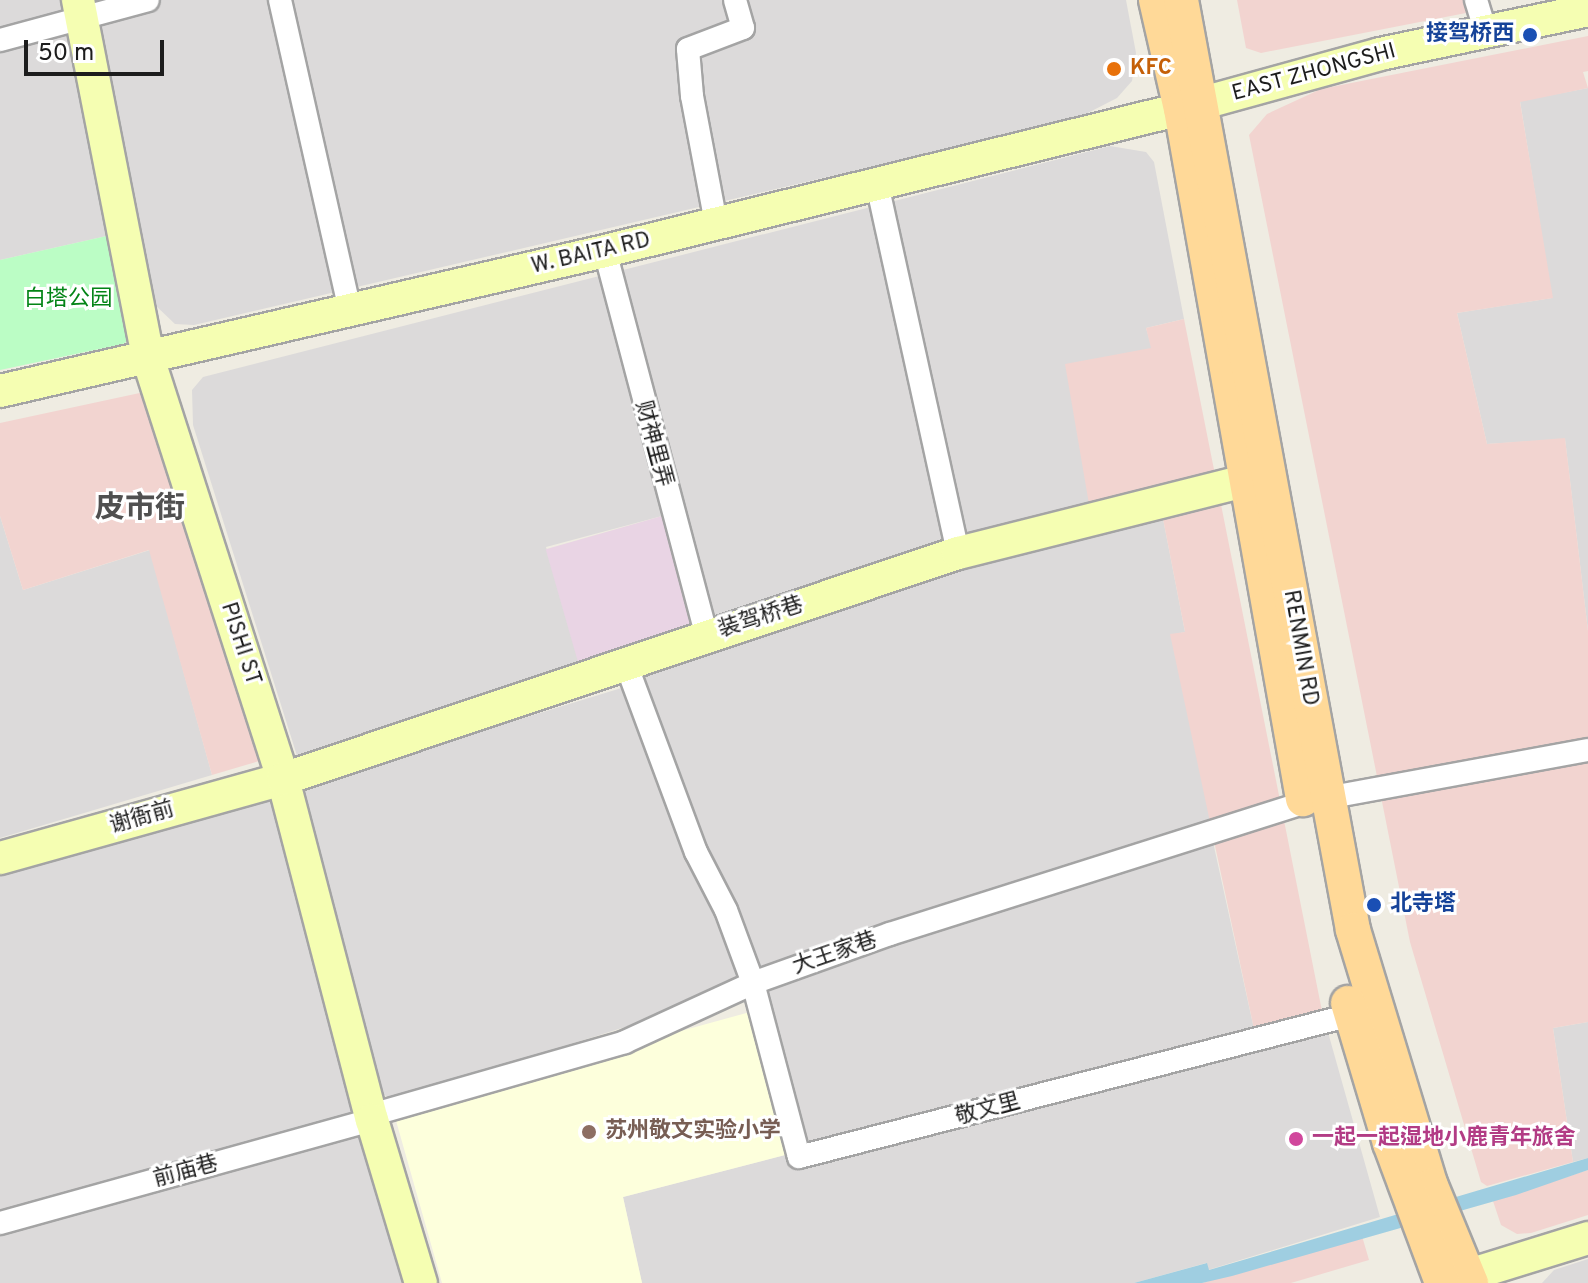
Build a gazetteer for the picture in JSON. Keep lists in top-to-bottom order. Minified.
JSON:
{"streets":{"main road":["RENMIN RD"],"street":["EAST ZHONGSHI","W. BAITA RD","财神里弄","装驾桥巷","PISHI ST","谢衙前","大王家巷","敬文里","前庙巷"]},"crossings":[["EAST ZHONGSHI","W. BAITA RD"],["EAST ZHONGSHI","RENMIN RD"],["W. BAITA RD","财神里弄"],["W. BAITA RD","PISHI ST"],["W. BAITA RD","RENMIN RD"],["财神里弄","装驾桥巷"],["装驾桥巷","PISHI ST"],["装驾桥巷","RENMIN RD"],["装驾桥巷","谢衙前"],["PISHI ST","谢衙前"],["PISHI ST","大王家巷"],["PISHI ST","前庙巷"],["RENMIN RD","大王家巷"],["RENMIN RD","敬文里"],["大王家巷","敬文里"],["大王家巷","前庙巷"]],"districts":["皮市街"],"parks":["白塔公园"],"places":["接驾桥西","KFC","北寺塔","苏州敬文实验小学","一起一起·湿地小鹿青年旅舍"],"scale_bar":"50 m"}
